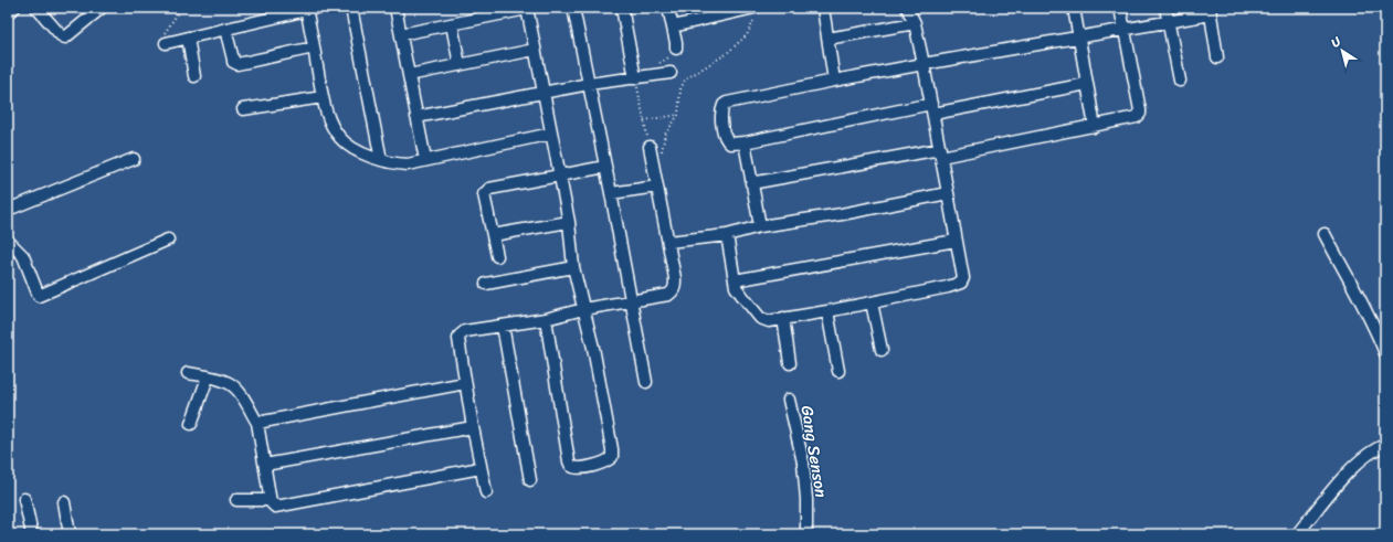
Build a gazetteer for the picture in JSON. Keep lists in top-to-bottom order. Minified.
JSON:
{"streets":{"street":["Gang Senson"]},"north":"top left"}
